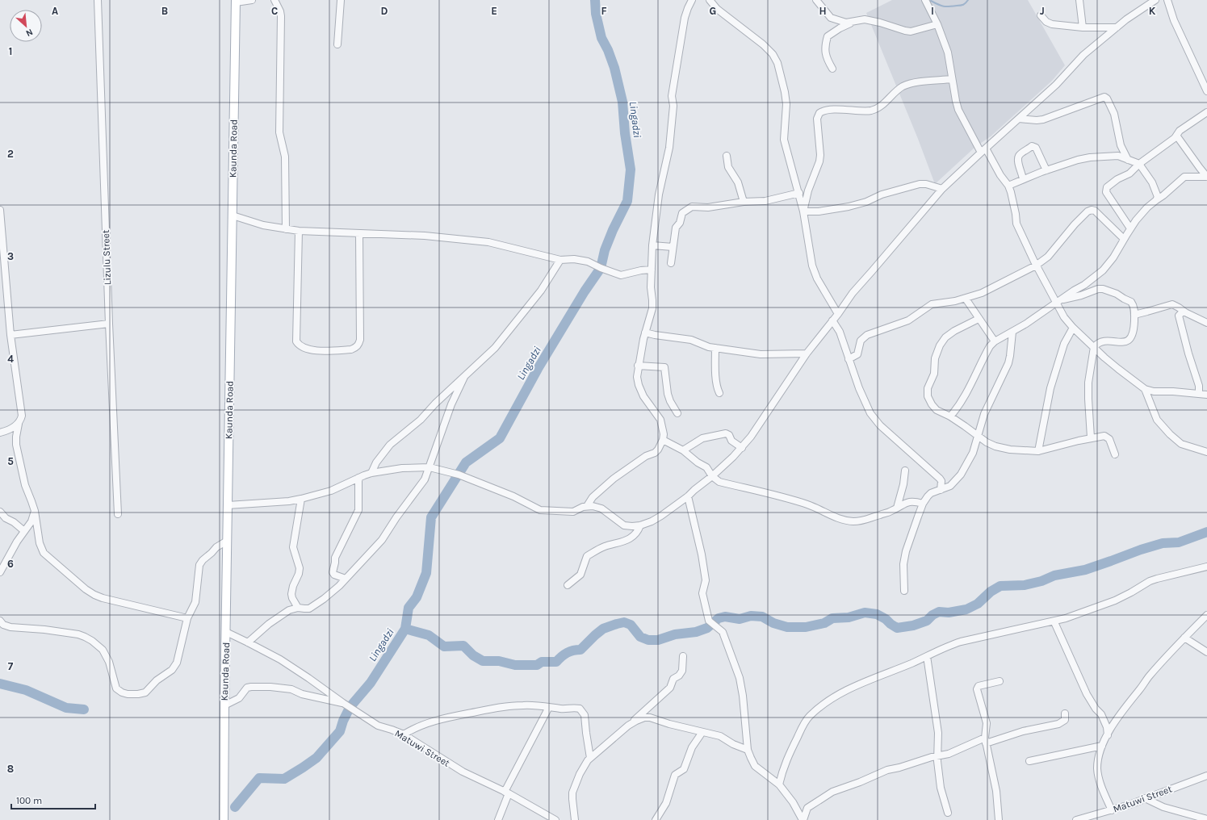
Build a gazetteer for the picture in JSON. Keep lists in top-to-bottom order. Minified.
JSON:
{"streets":{"main road":["Kaunda Road"],"street":["Lizulu Street","Matuwi Street"]},"crossings":[["Kaunda Road","Matuwi Street"]],"water":["Lingadzi"],"scale_bar":"100 m","north":"bottom right","grid":{"columns":["A","B","C","D","E","F","G","H","I","J","K"],"rows":["1","2","3","4","5","6","7","8"]}}
